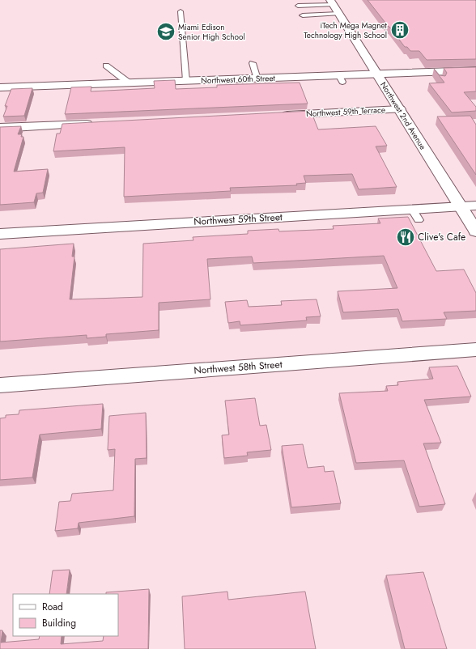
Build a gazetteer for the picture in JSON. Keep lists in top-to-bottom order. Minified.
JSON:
{"streets":{"street":["Northwest 60th Street","Northwest 59th Terrace","Northwest 2nd Avenue","Northwest 59th Street","Northwest 58th Street"]},"crossings":[["Northwest 60th Street","Northwest 2nd Avenue"],["Northwest 59th Terrace","Northwest 2nd Avenue"],["Northwest 2nd Avenue","Northwest 59th Street"]],"places":{"building":["iTech Mega Magnet Technology High School"],"school or university":["Miami Edison Senior High School"],"restaurant":["Clive's Cafe"]},"legend":["Road","Building"]}
